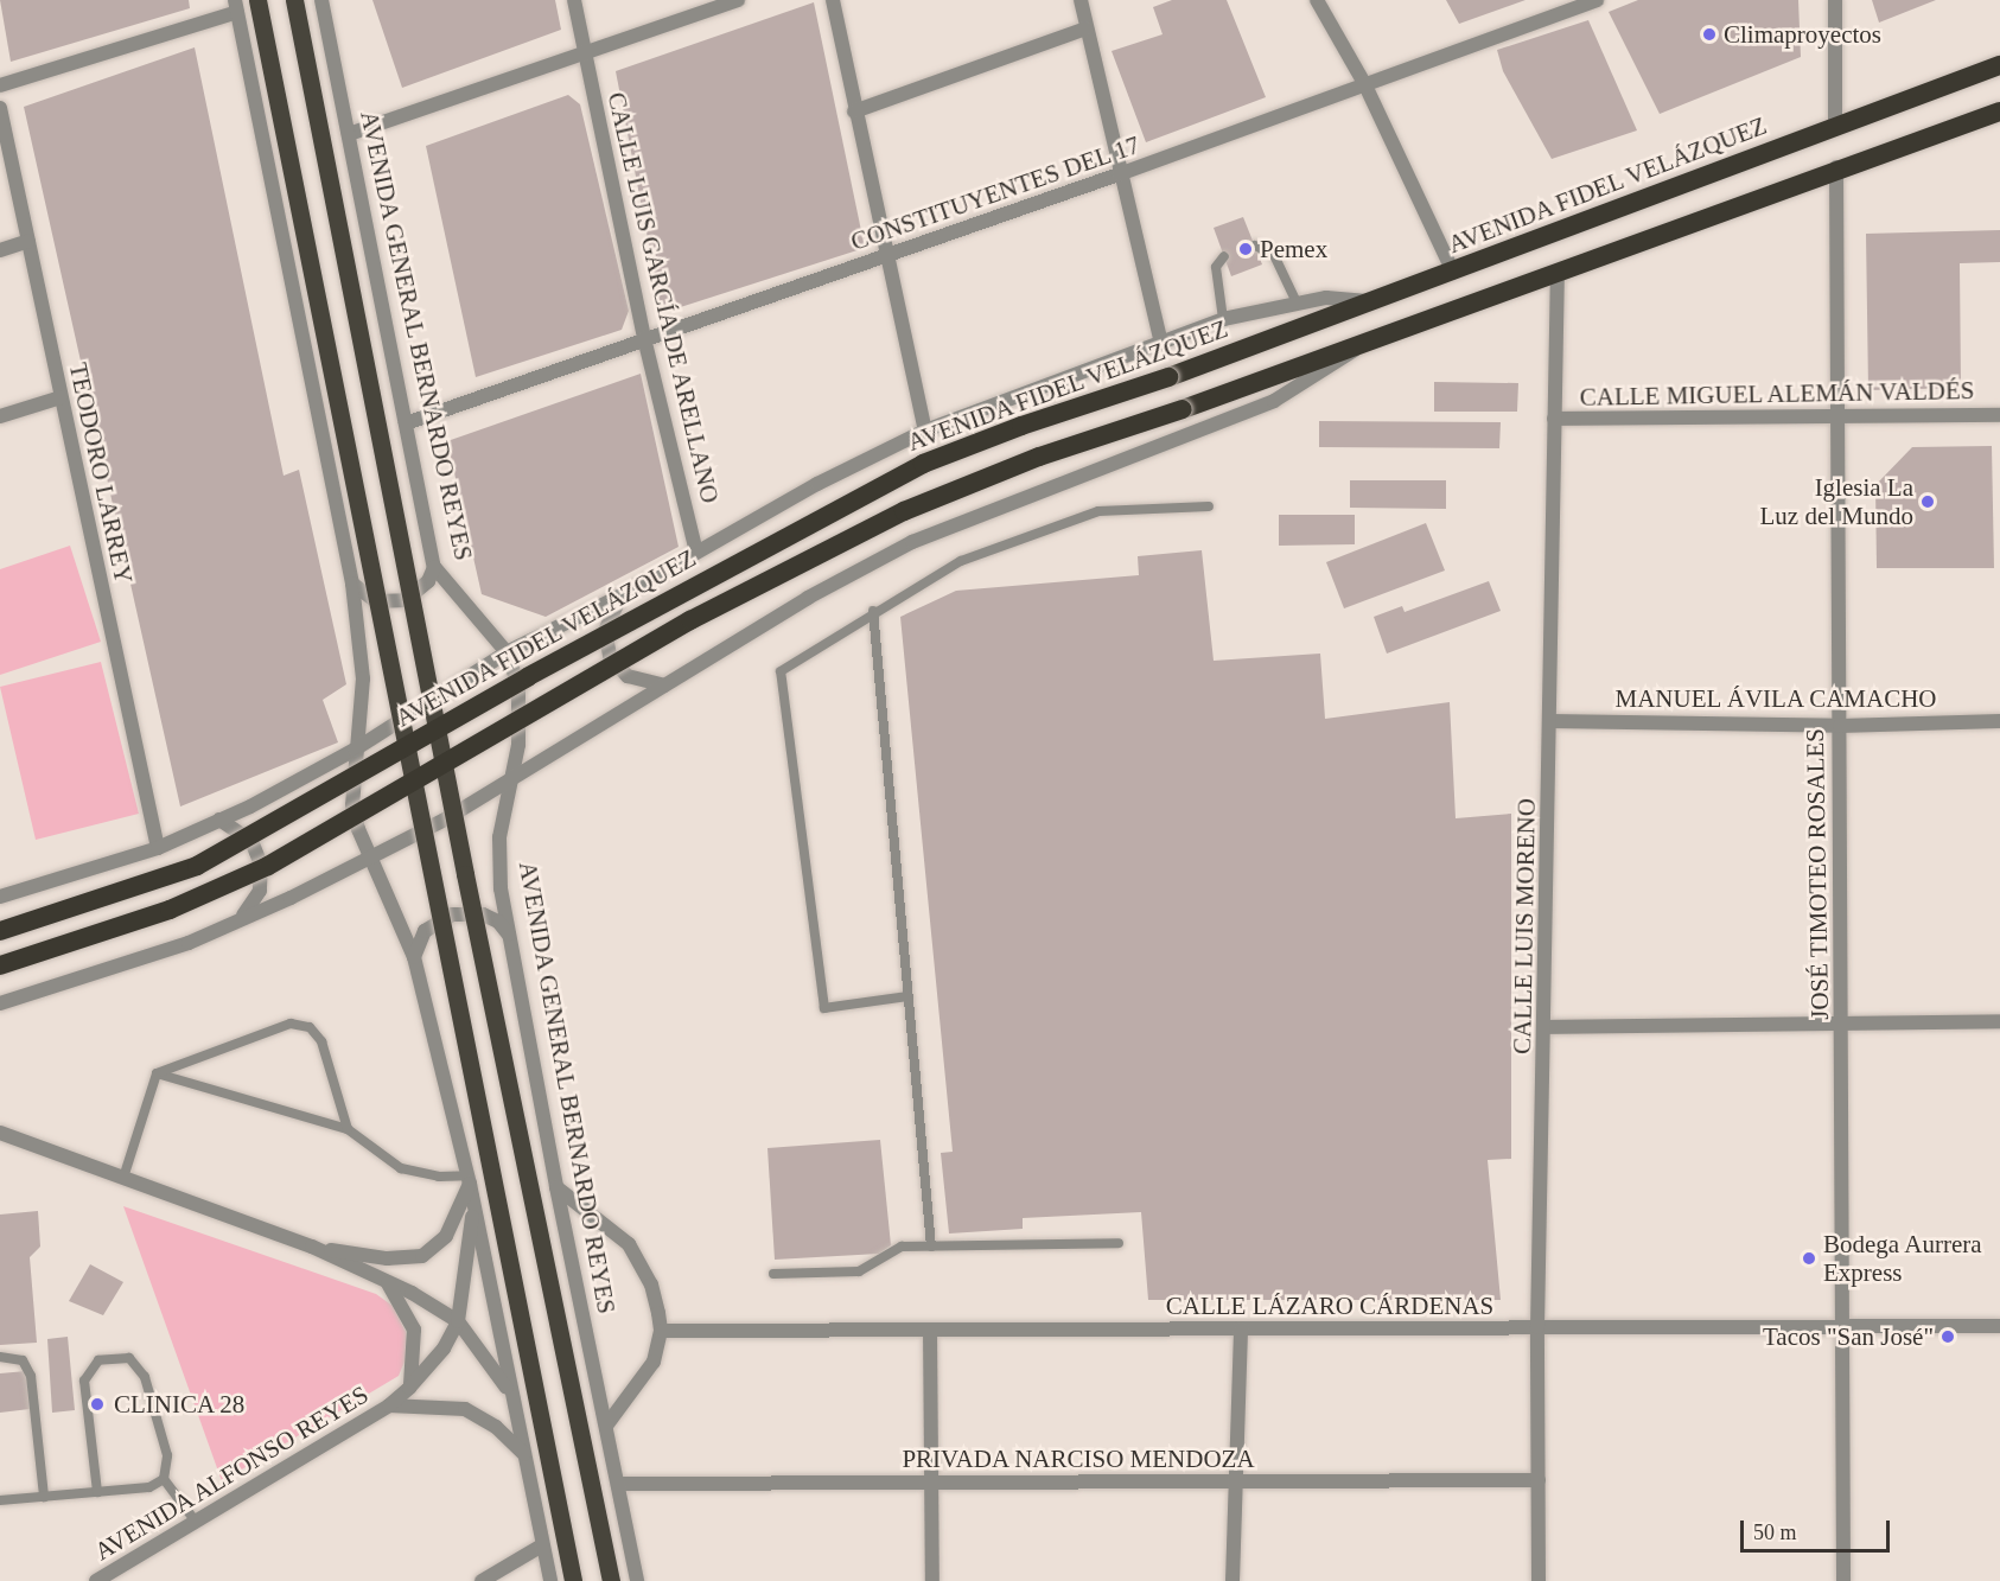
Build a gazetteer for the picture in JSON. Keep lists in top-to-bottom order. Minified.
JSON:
{"streets":{"highway":["AVENIDA FIDEL VELÁZQUEZ"],"main road":["AVENIDA GENERAL BERNARDO REYES"],"street":["CONSTITUYENTES DEL 17","CALLE LUIS GARCÍA DE ARELLANO","CALLE MIGUEL ALEMÁN VALDÉS","TEODORO LARREY","MANUEL ÁVILA CAMACHO","JOSÉ TIMOTEO ROSALES","CALLE LUIS MORENO","CALLE LÁZARO CÁRDENAS","PRIVADA NARCISO MENDOZA","AVENIDA ALFONSO REYES"]},"crossings":[["CONSTITUYENTES DEL 17","CALLE LUIS GARCÍA DE ARELLANO"],["CONSTITUYENTES DEL 17","AVENIDA GENERAL BERNARDO REYES"],["AVENIDA GENERAL BERNARDO REYES","PRIVADA NARCISO MENDOZA"],["CALLE MIGUEL ALEMÁN VALDÉS","JOSÉ TIMOTEO ROSALES"],["CALLE MIGUEL ALEMÁN VALDÉS","CALLE LUIS MORENO"],["MANUEL ÁVILA CAMACHO","JOSÉ TIMOTEO ROSALES"],["MANUEL ÁVILA CAMACHO","CALLE LUIS MORENO"],["JOSÉ TIMOTEO ROSALES","CALLE LÁZARO CÁRDENAS"],["CALLE LUIS MORENO","CALLE LÁZARO CÁRDENAS"],["CALLE LUIS MORENO","PRIVADA NARCISO MENDOZA"]],"places":["Climaproyectos","Pemex","Iglesia La Luz del Mundo","Bodega Aurrera Express","Tacos \"San José\"","CLINICA 28"],"scale_bar":"50 m"}
